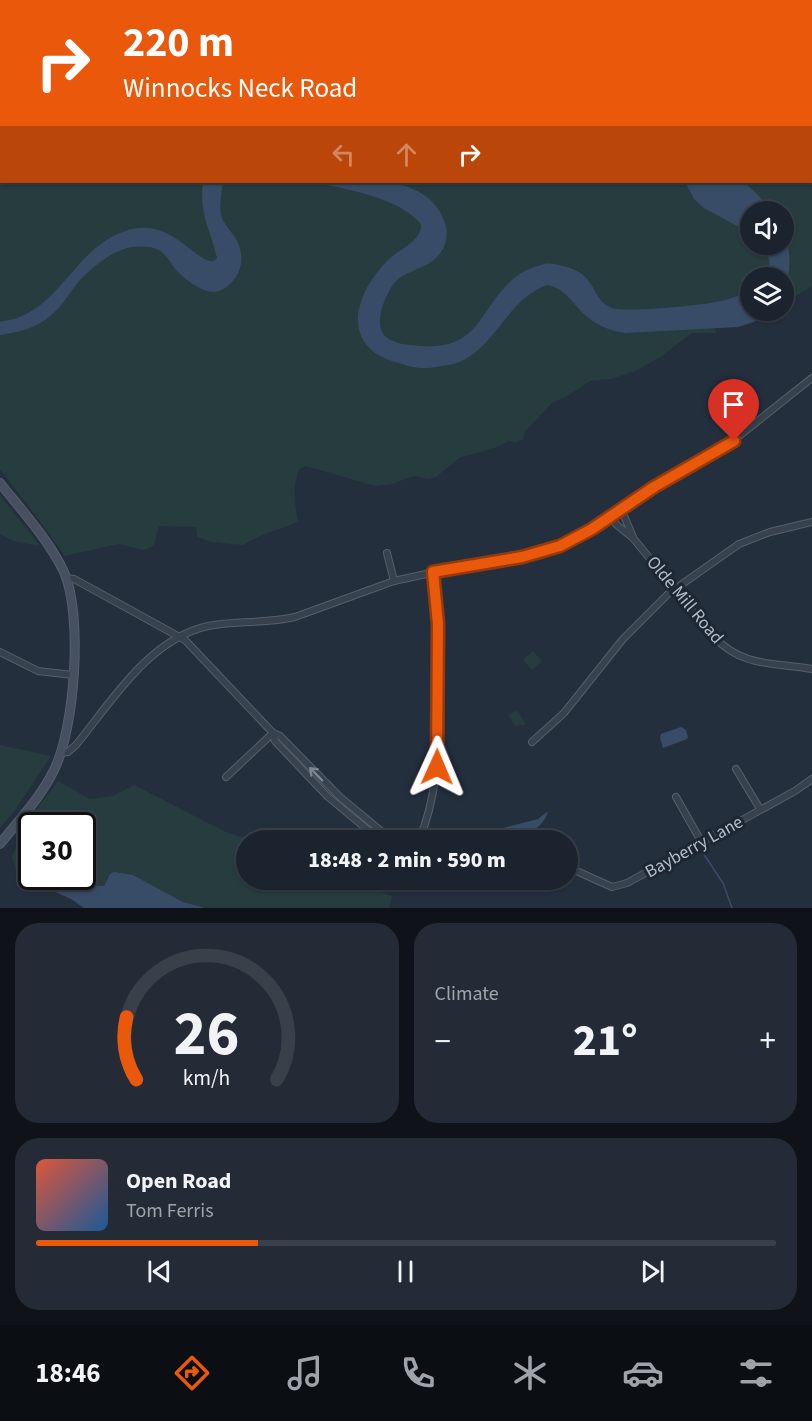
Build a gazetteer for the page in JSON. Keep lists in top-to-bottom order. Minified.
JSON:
{"streets":{"street":["Olde Mill Road","Bayberry Lane"]},"page":{"turn":["220 m","Winnocks Neck Road"],"limit":"30","trip":"18:48 · 2 min · 590 m","tile":"Climate","heat":["−","21°","+"],"song":["Open Road","Tom Ferris"],"tabs":"18:46","gauge":["26","km/h"]}}
